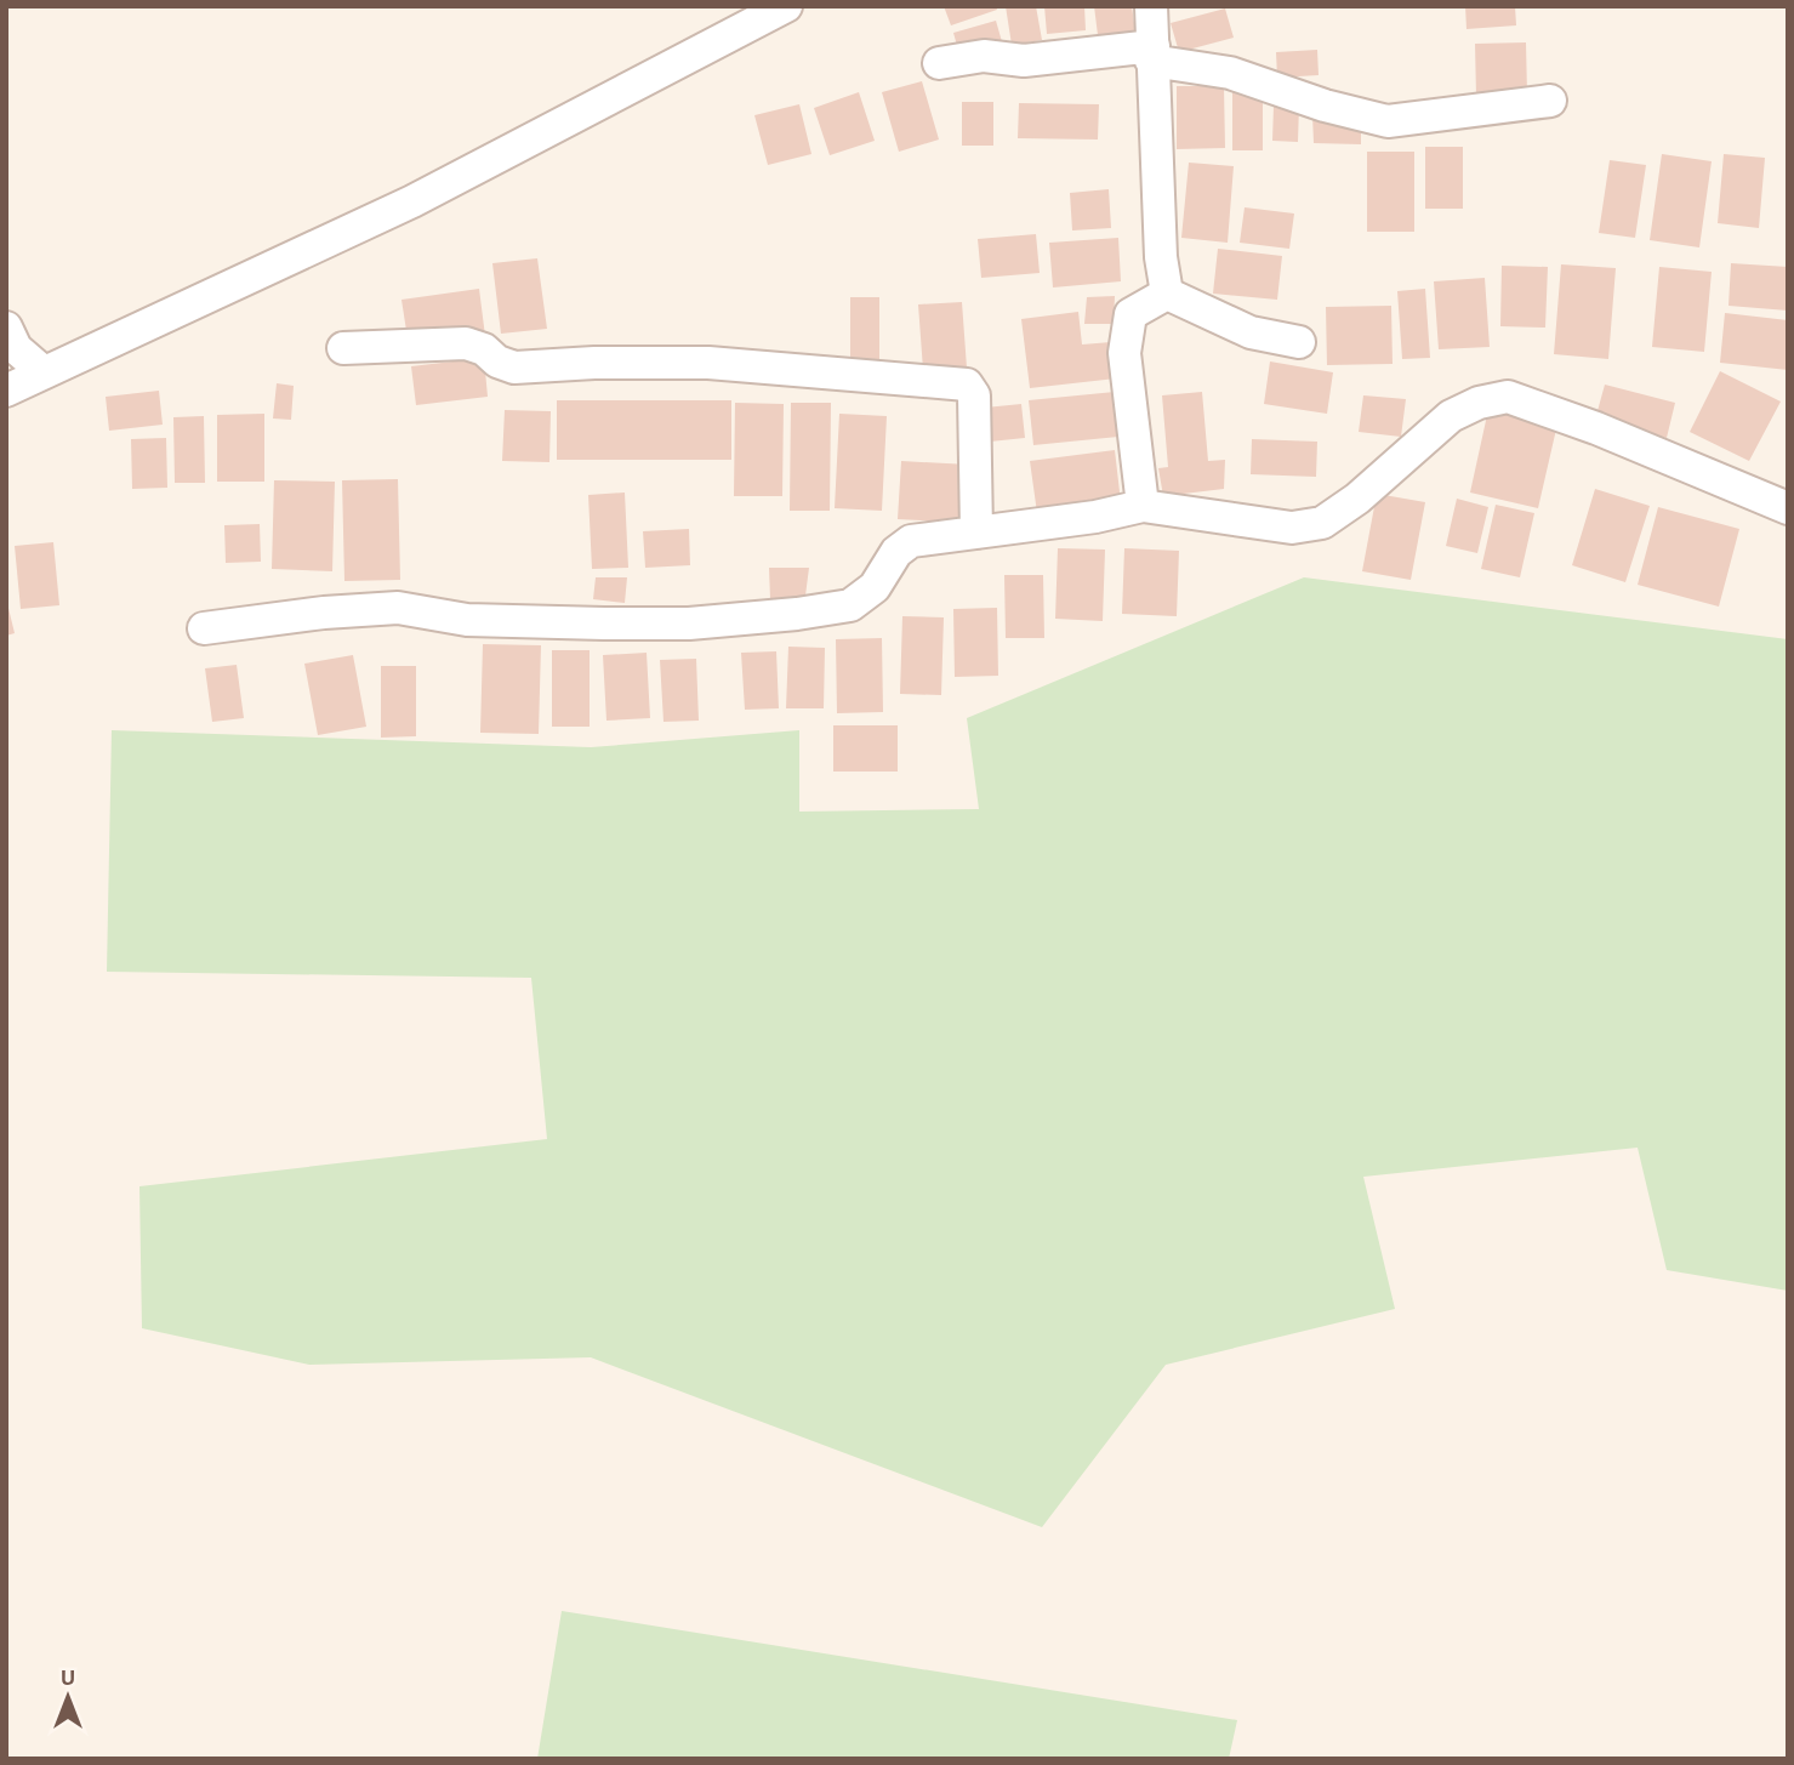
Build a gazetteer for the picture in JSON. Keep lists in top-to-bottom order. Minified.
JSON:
{"north":"top"}
